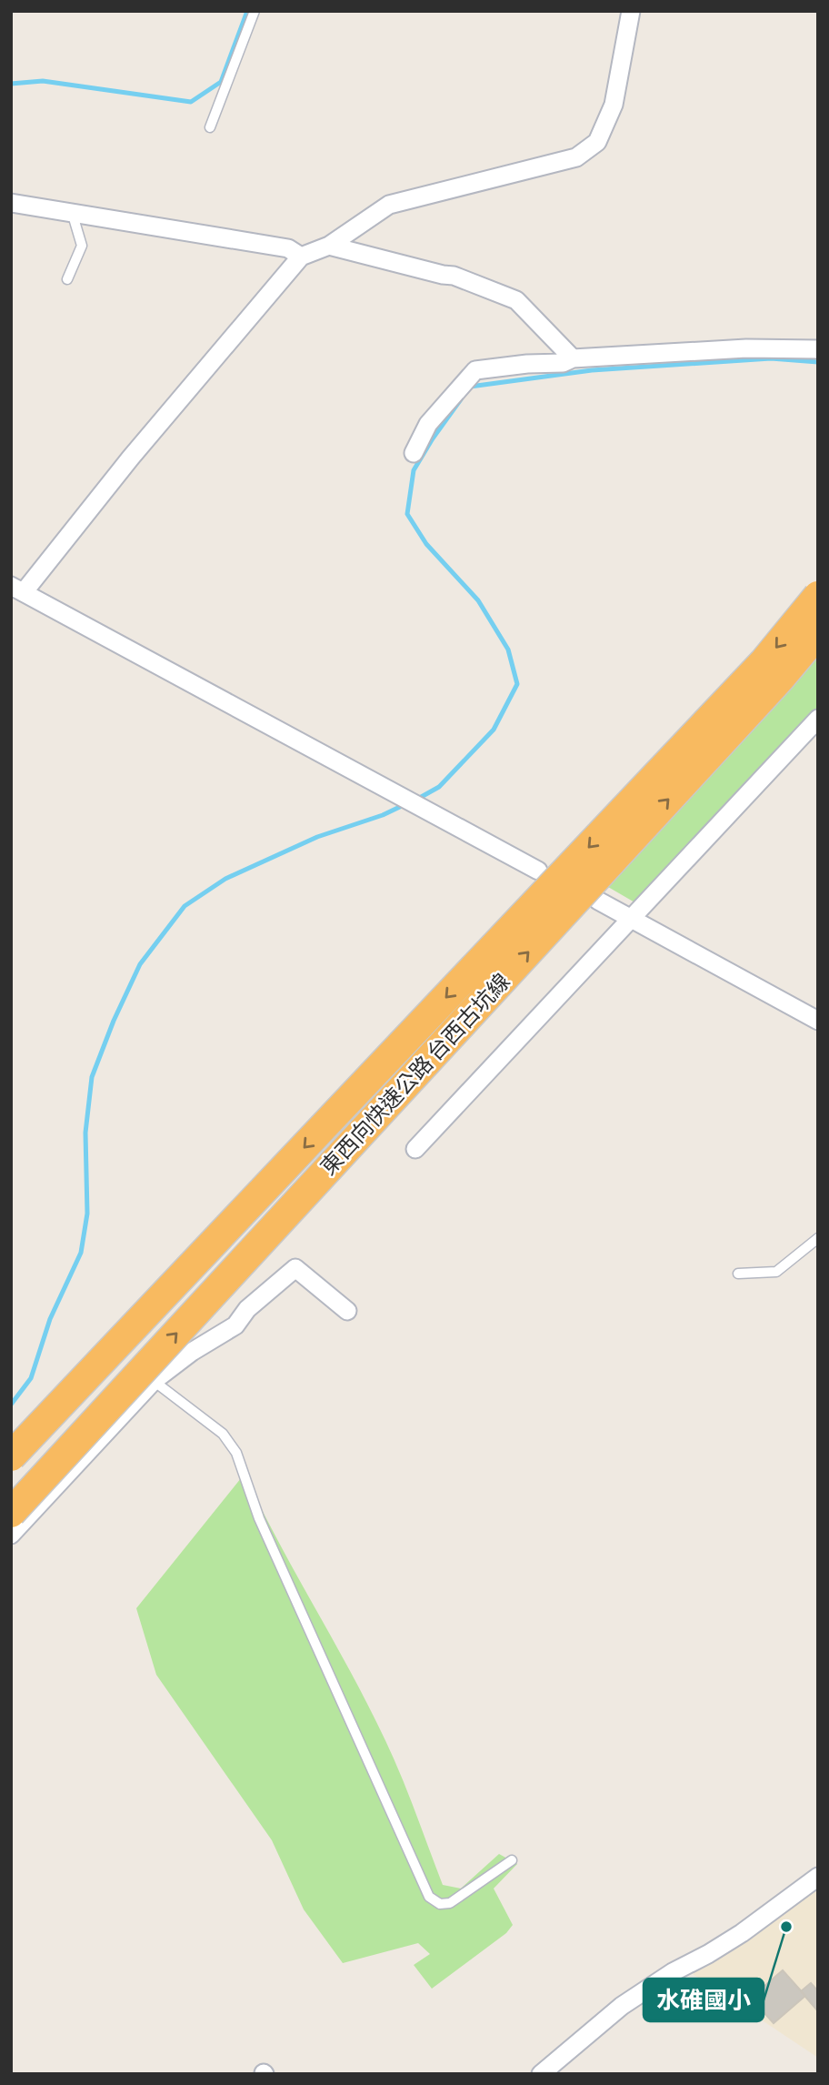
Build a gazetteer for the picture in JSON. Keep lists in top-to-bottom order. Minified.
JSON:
{"streets":{"highway":["東西向快速公路 台西古坑線"]},"places":["水碓國小"]}
